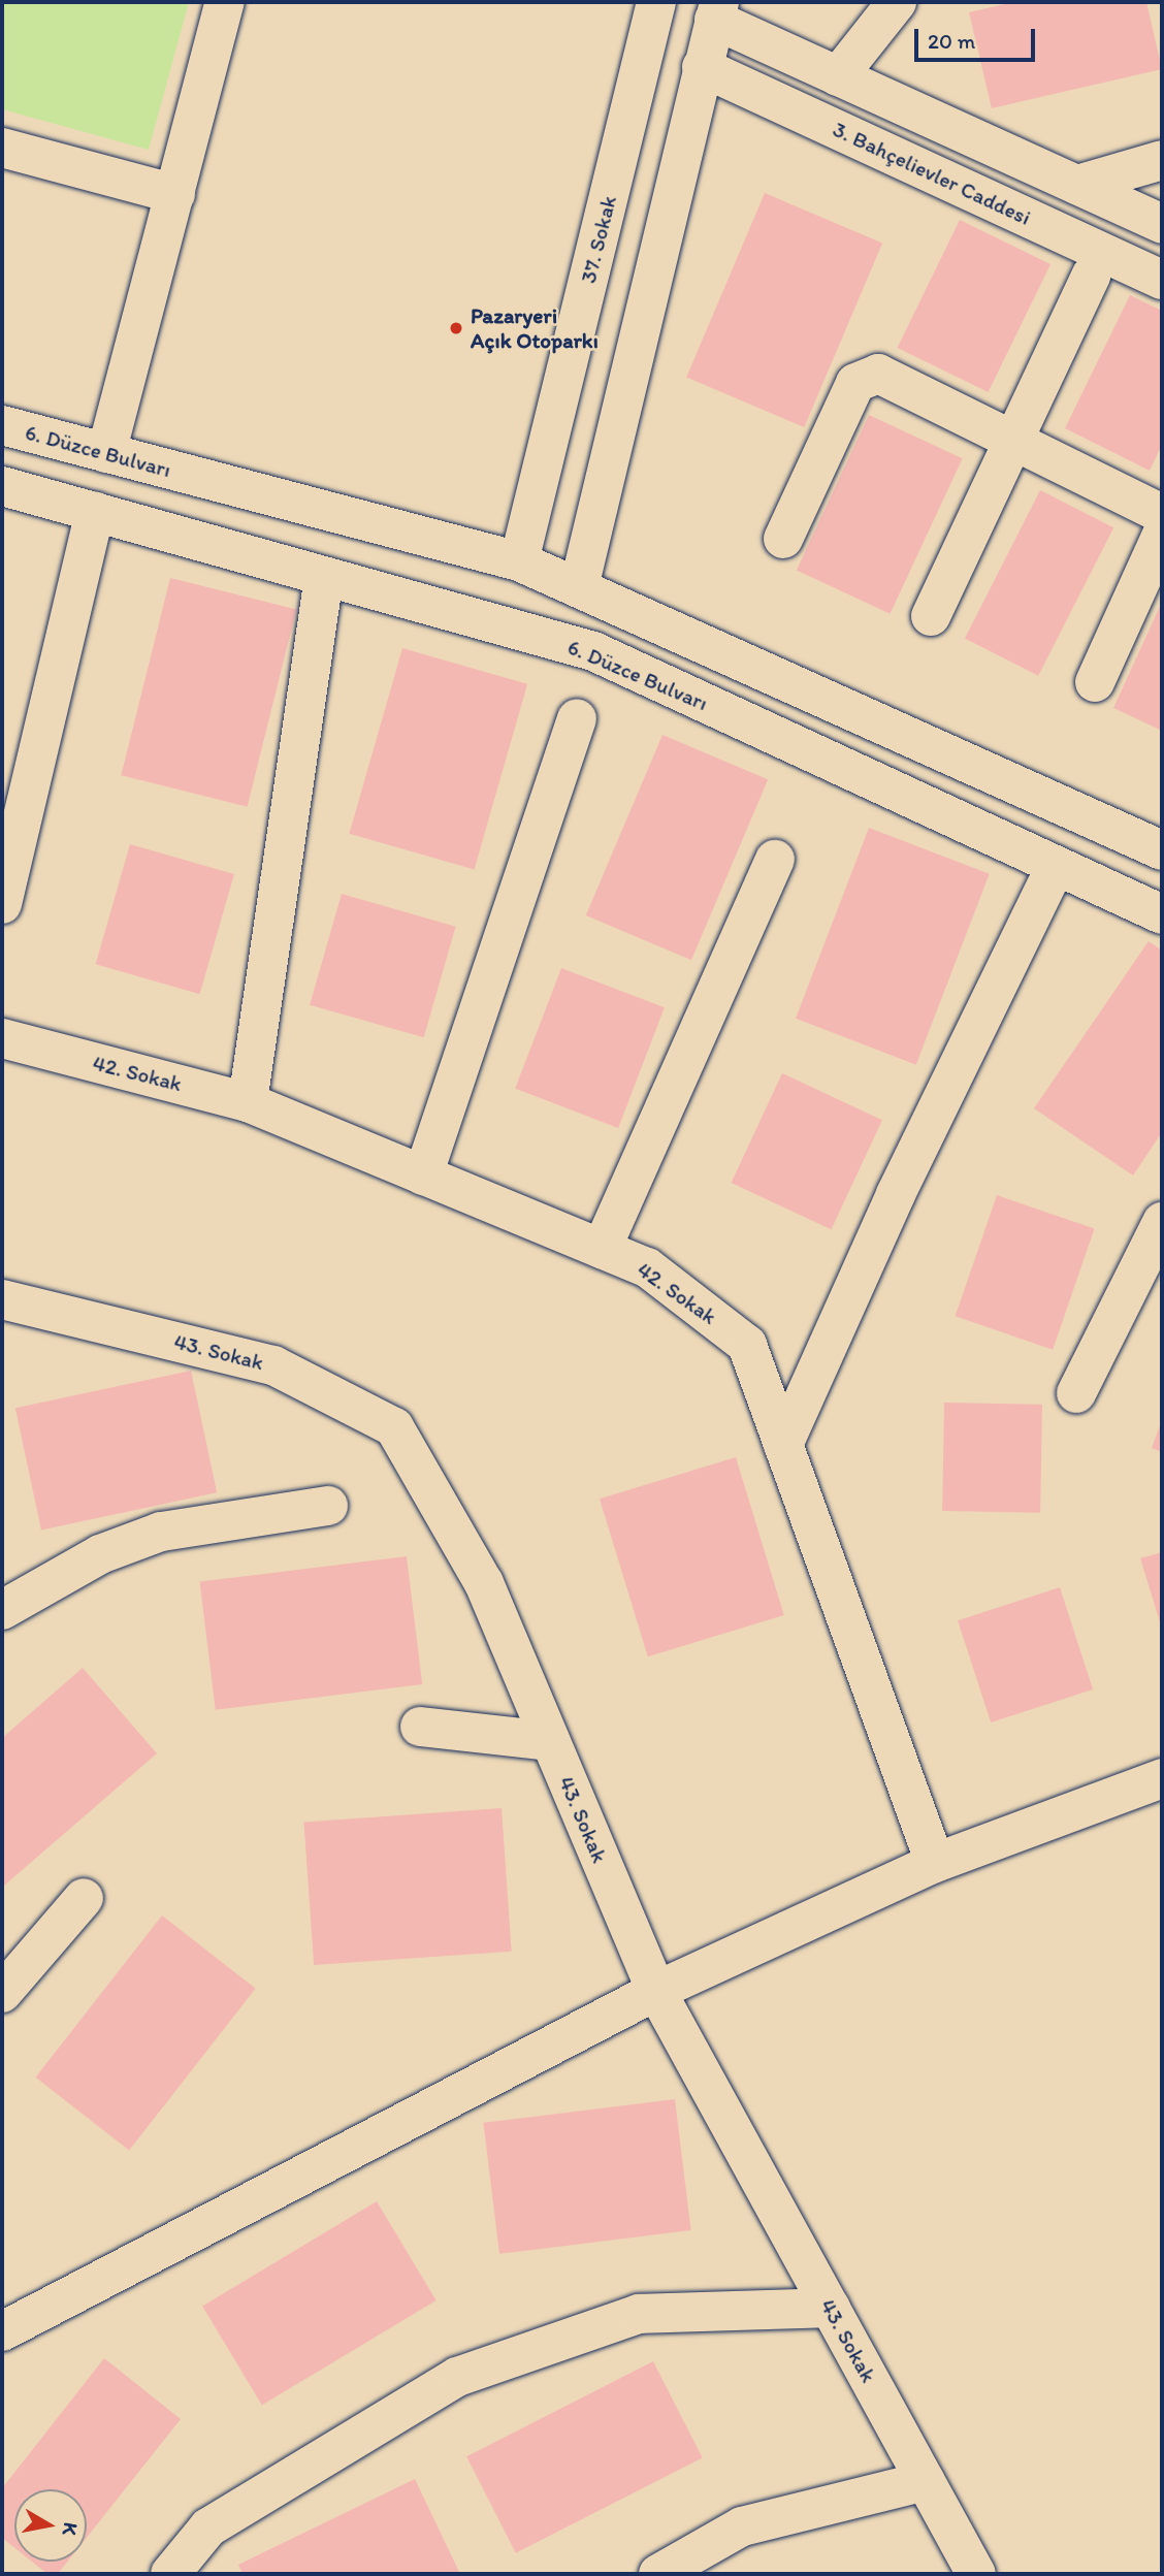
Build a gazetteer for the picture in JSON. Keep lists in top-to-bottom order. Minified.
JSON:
{"streets":{"street":["3. Bahçelievler Caddesi","37. Sokak","6. Düzce Bulvarı","42. Sokak","43. Sokak"]},"crossings":[["37. Sokak","6. Düzce Bulvarı"]],"places":["Pazaryeri Açık Otoparkı"],"scale_bar":"20 m","north":"right"}
